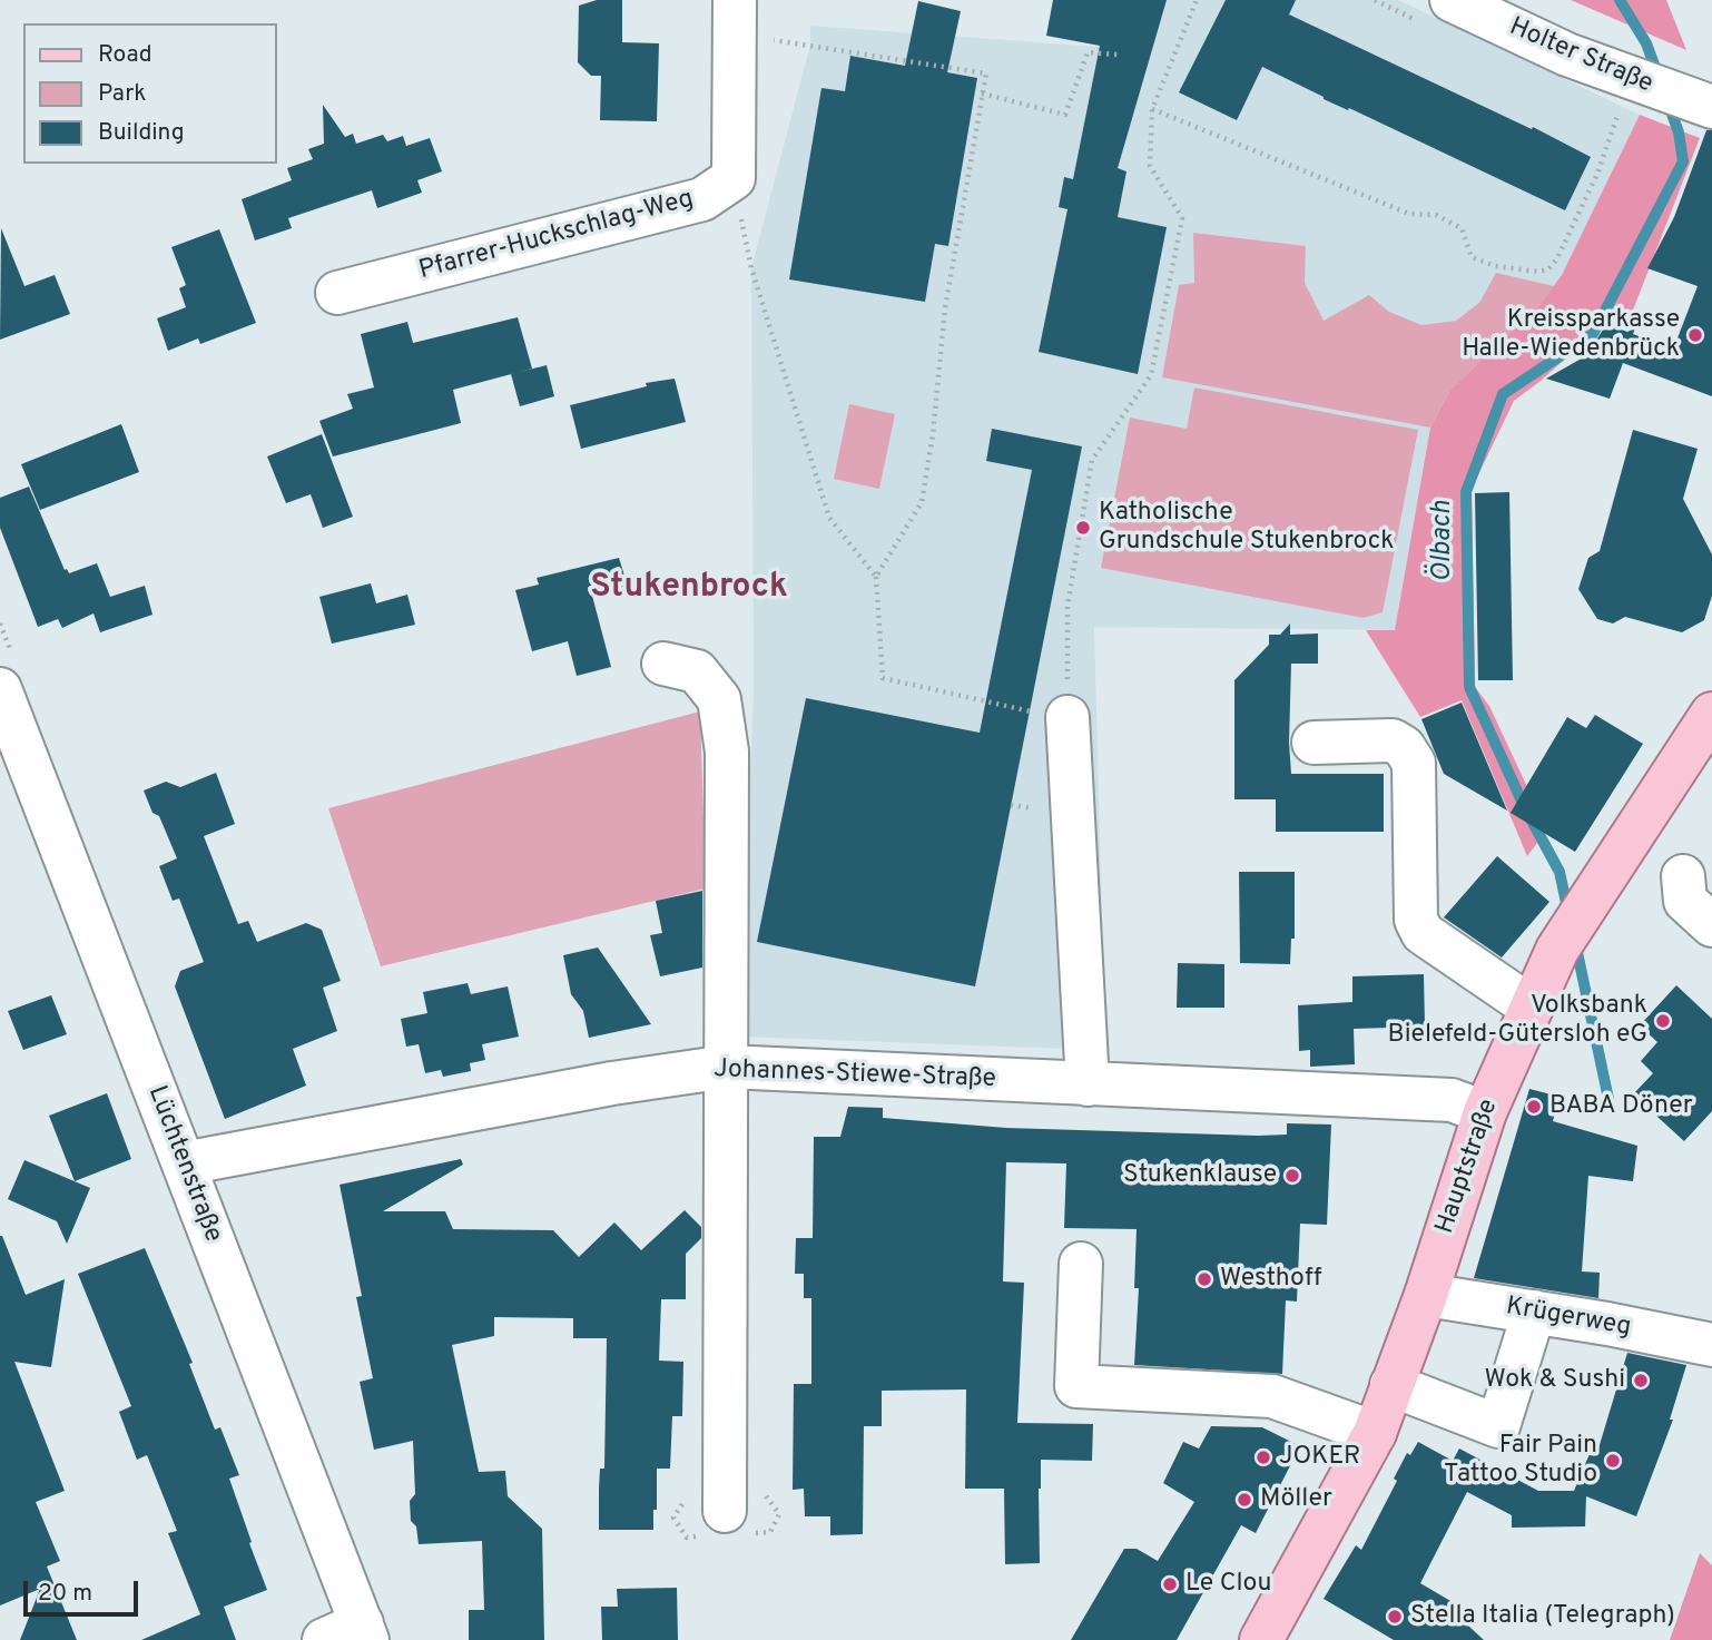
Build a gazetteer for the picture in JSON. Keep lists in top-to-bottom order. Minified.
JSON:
{"streets":{"main road":["Hauptstraße"],"street":["Holter Straße","Pfarrer-Huckschlag-Weg","Johannes-Stiewe-Straße","Lüchtenstraße","Krügerweg"]},"crossings":[["Johannes-Stiewe-Straße","Lüchtenstraße"],["Johannes-Stiewe-Straße","Hauptstraße"],["Hauptstraße","Krügerweg"]],"districts":["Stukenbrock"],"water":["Ölbach"],"places":["Kreissparkasse Halle-Wiedenbrück","Katholische Grundschule Stukenbrock","Volksbank Bielefeld-Gütersloh eG","BABA Döner","Stukenklause","Westhoff","Wok & Sushi","JOKER","Fair Pain Tattoo Studio","Möller","Le Clou","Stella Italia (Telegraph)"],"legend":["Road","Park","Building"],"scale_bar":"20 m"}
